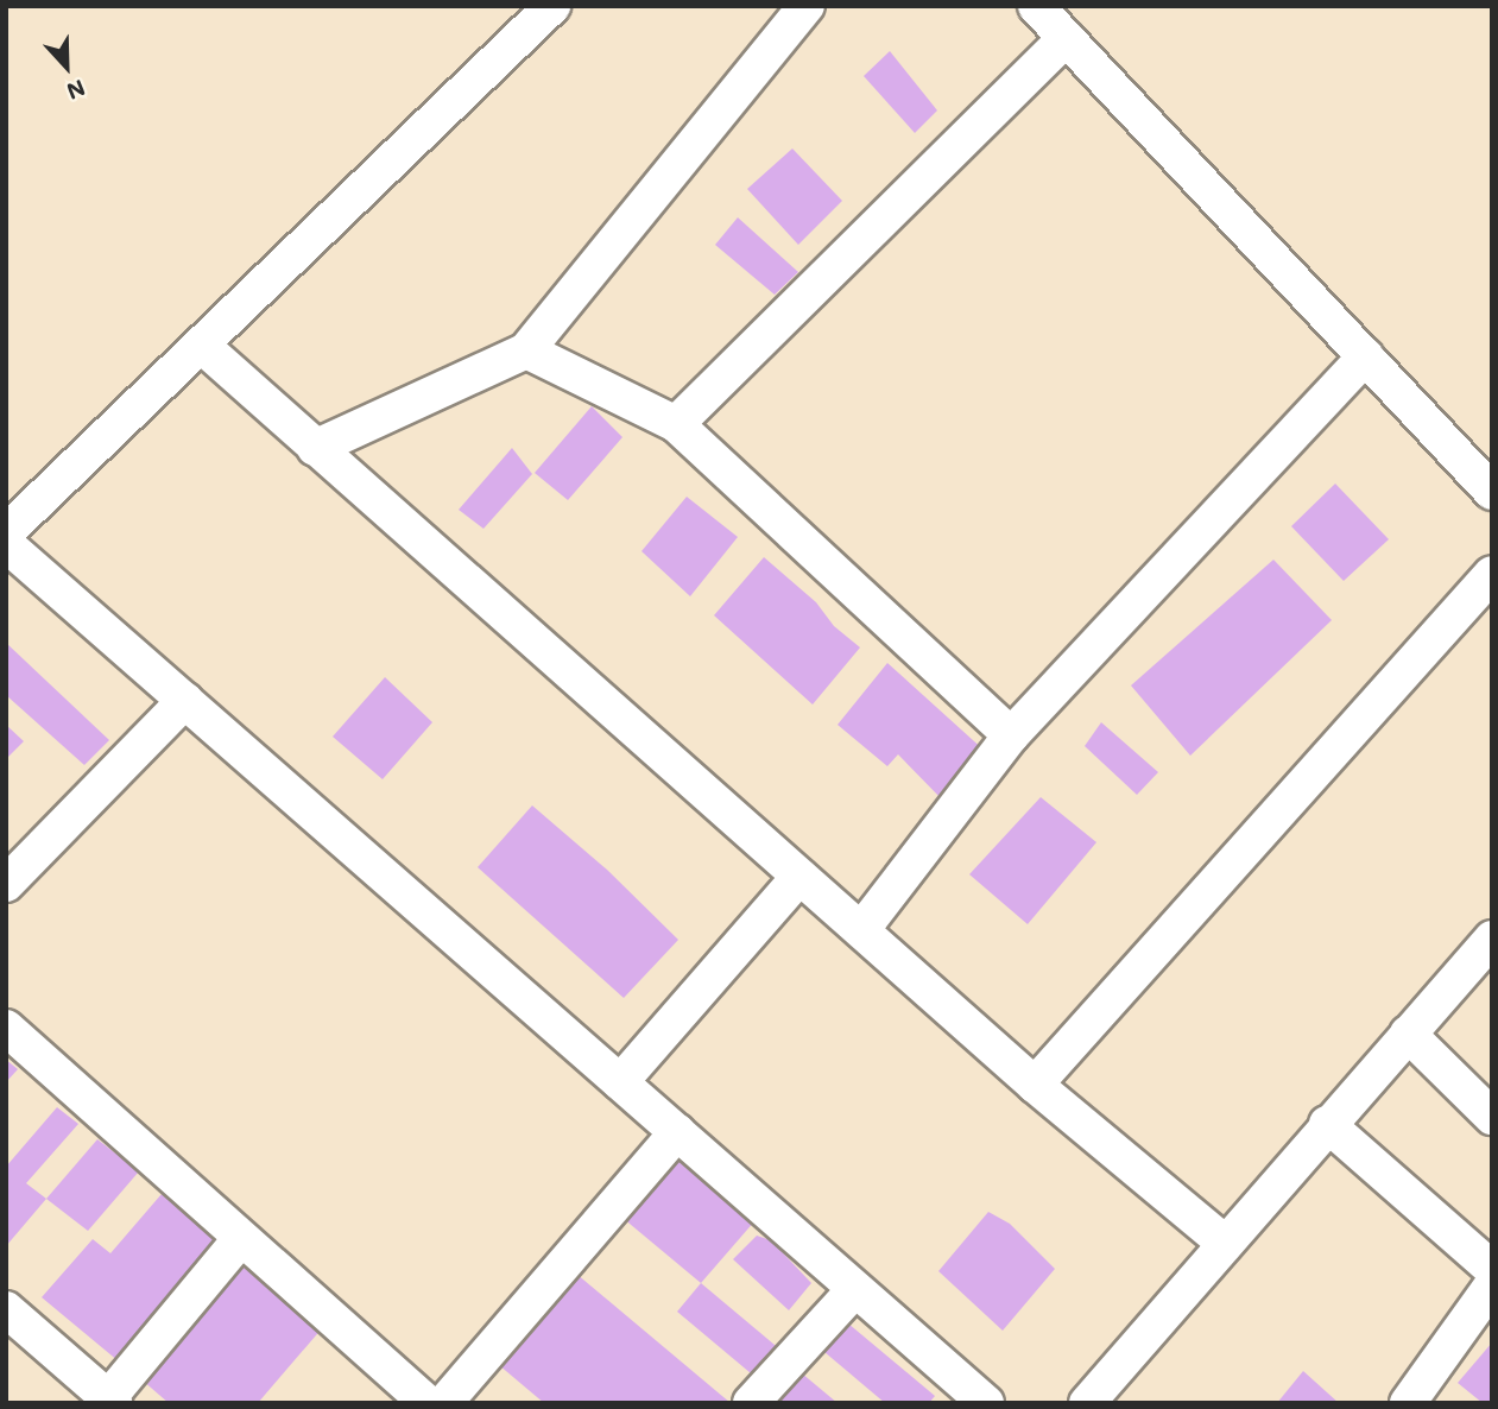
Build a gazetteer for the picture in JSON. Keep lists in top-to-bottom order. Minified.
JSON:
{"north":"bottom"}
